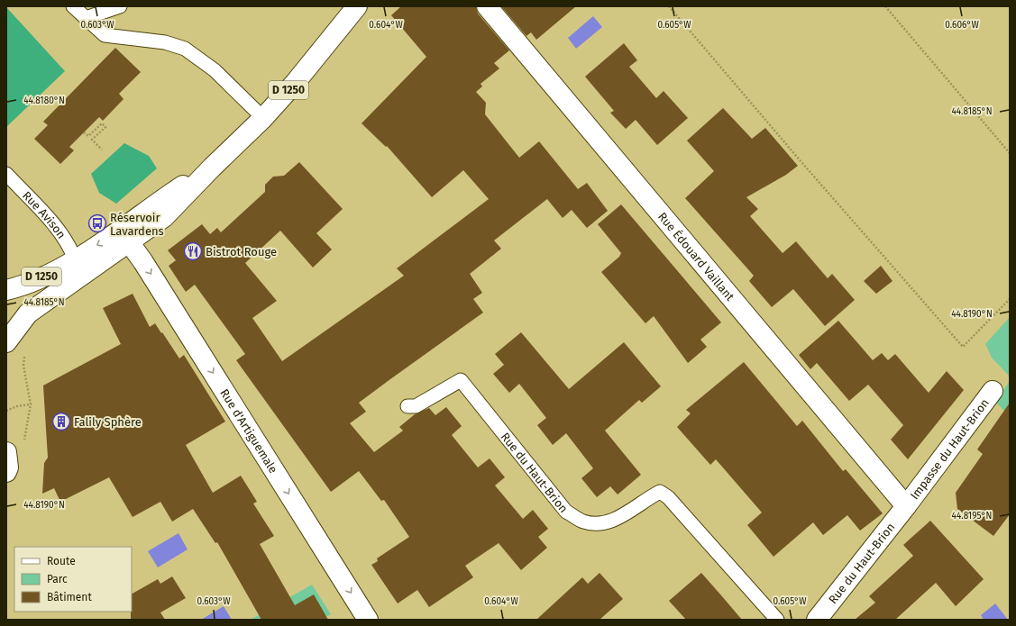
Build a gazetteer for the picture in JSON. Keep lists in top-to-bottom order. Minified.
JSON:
{"streets":{"street":["D 1250","Rue Édouard Vaillant","Rue d'Artiguemale","Impasse du Haut-Brion","Rue du Haut-Brion"],"lane":["Rue Avison"]},"crossings":[["D 1250","Rue Avison"],["D 1250","Rue d'Artiguemale"],["Rue Édouard Vaillant","Impasse du Haut-Brion"],["Rue Édouard Vaillant","Rue du Haut-Brion"],["Impasse du Haut-Brion","Rue du Haut-Brion"]],"one_way":["Rue d'Artiguemale"],"places":{"bus stop":["Réservoir Lavardens"],"restaurant":["Bistrot Rouge"],"building":["Falily Sphère"]},"legend":["Route","Parc","Bâtiment"],"coordinates":["0.603°W","0.604°W","0.605°W","0.606°W","44.8180°N","44.8185°N","44.8190°N","44.8195°N"]}
